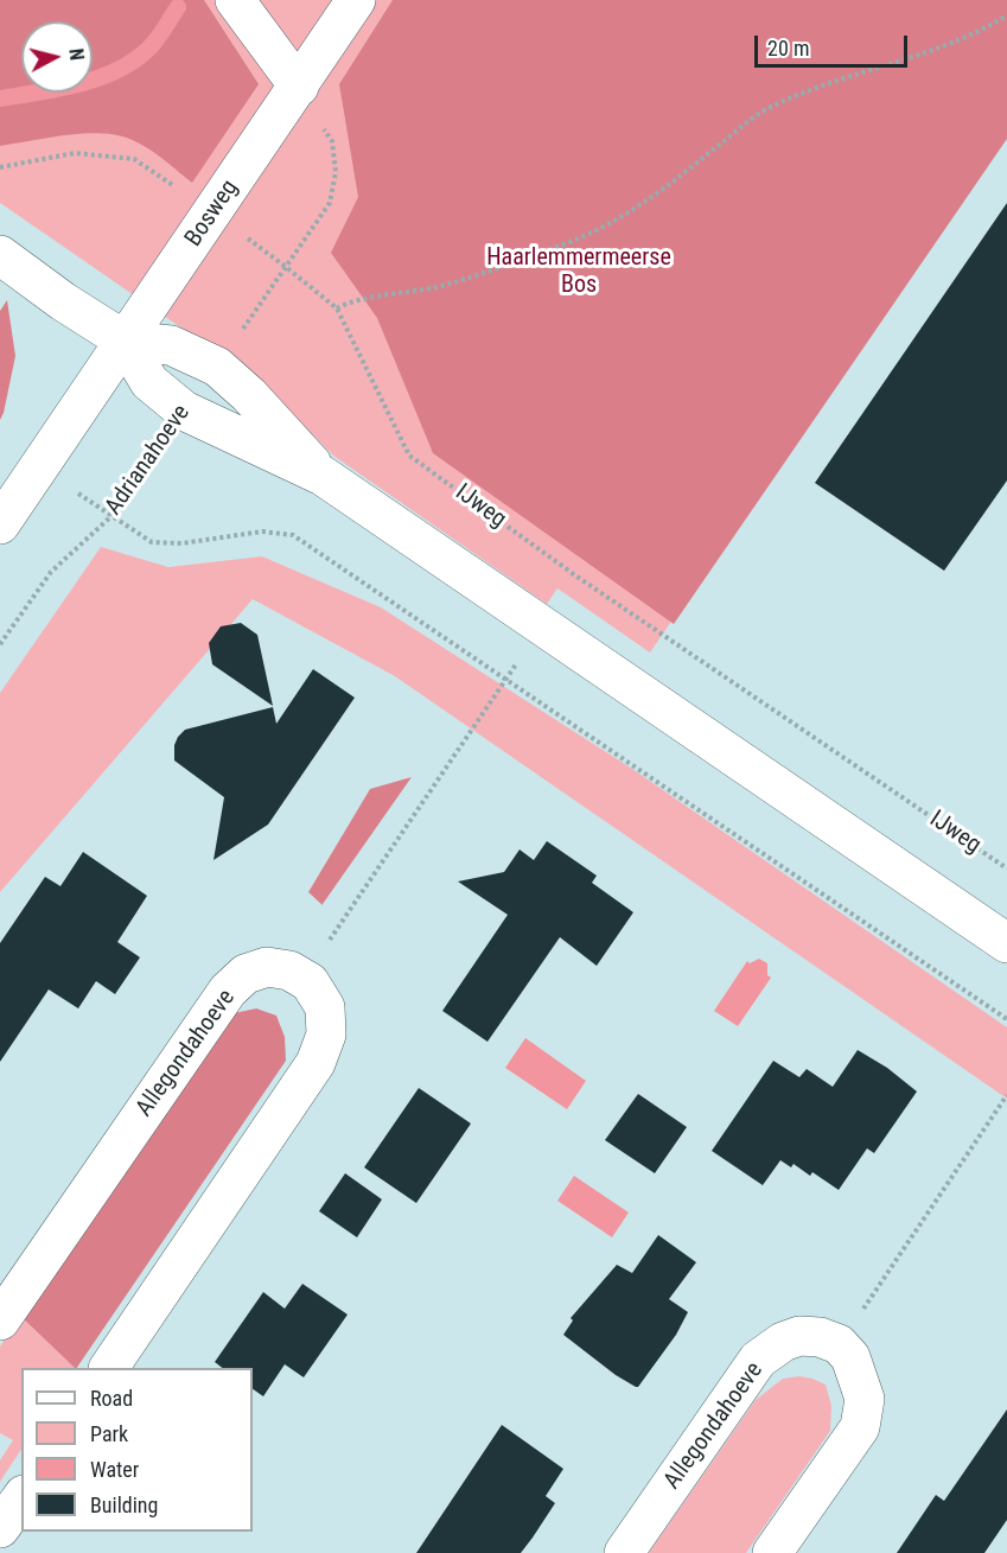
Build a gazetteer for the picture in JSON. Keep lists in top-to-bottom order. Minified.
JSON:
{"streets":{"street":["Bosweg","Allegondahoeve"],"path":["Adrianahoeve","IJweg"]},"crossings":[["Bosweg","IJweg"]],"parks":["Haarlemmermeerse Bos"],"legend":["Road","Park","Water","Building"],"scale_bar":"20 m","north":"right"}
